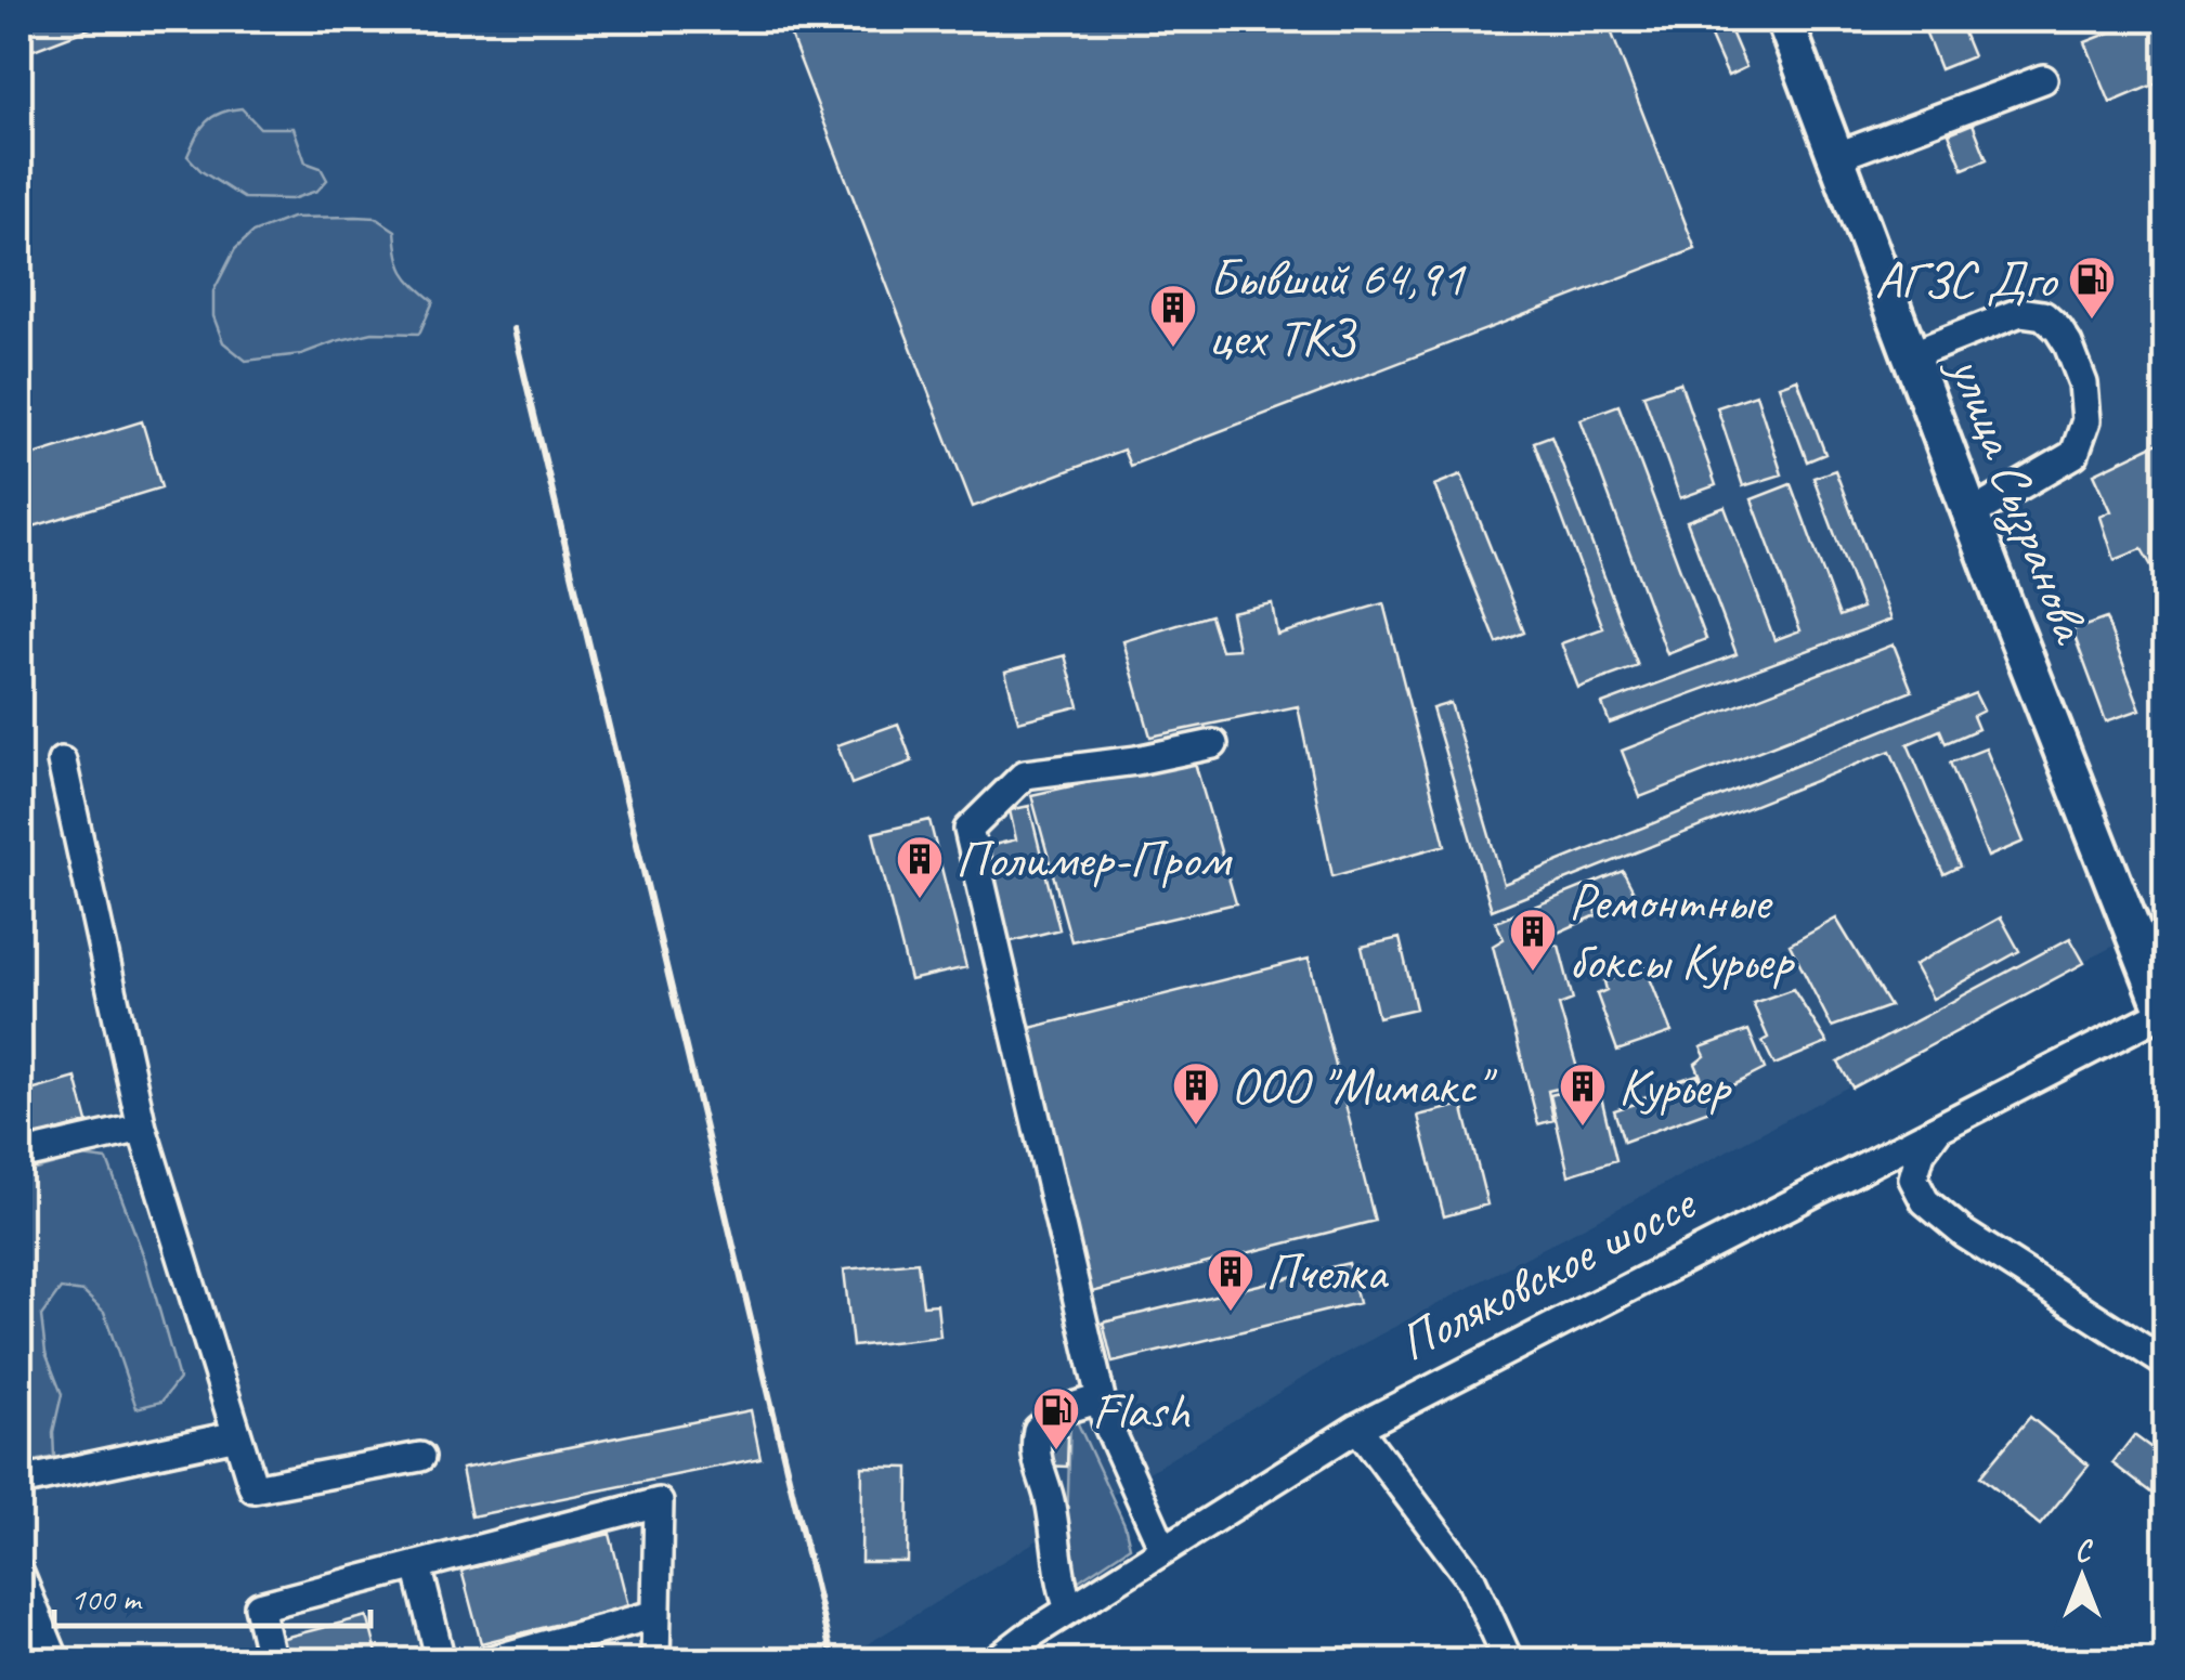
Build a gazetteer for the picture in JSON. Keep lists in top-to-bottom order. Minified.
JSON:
{"streets":{"main road":["улица Сызранова"],"street":["Поляковское шоссе"]},"crossings":[["улица Сызранова","Поляковское шоссе"]],"places":{"fuel station":["АГЗС Дго","Flash"],"building":["Бывший 64,91 цех ТКЗ","Полимер-Пром","Ремонтные боксы Курьер","ООО \"Мимакс\"","Курьер","Пчелка"]},"scale_bar":"100 m","north":"top"}
